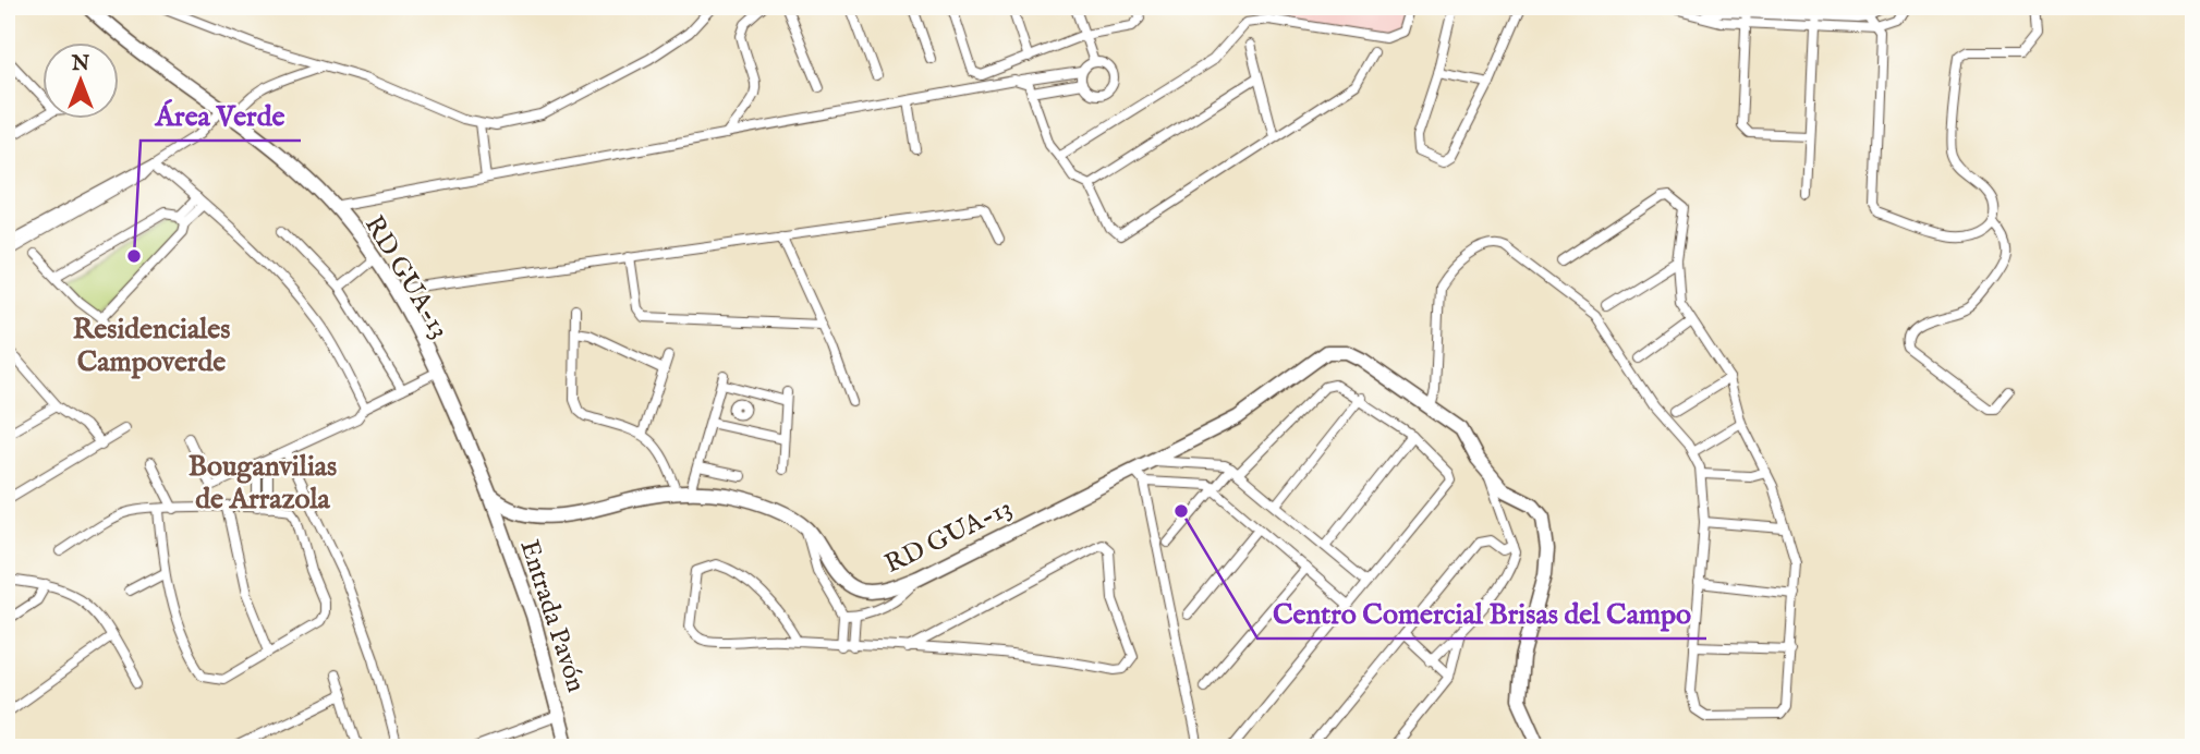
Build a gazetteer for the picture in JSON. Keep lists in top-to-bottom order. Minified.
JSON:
{"streets":{"main road":["RD GUA-13","Entrada Pavón"]},"crossings":[["RD GUA-13","Entrada Pavón"]],"districts":["Residenciales Campoverde","Bouganvilias de Arrazola"],"places":["Área Verde","Centro Comercial Brisas del Campo"],"north":"top"}
